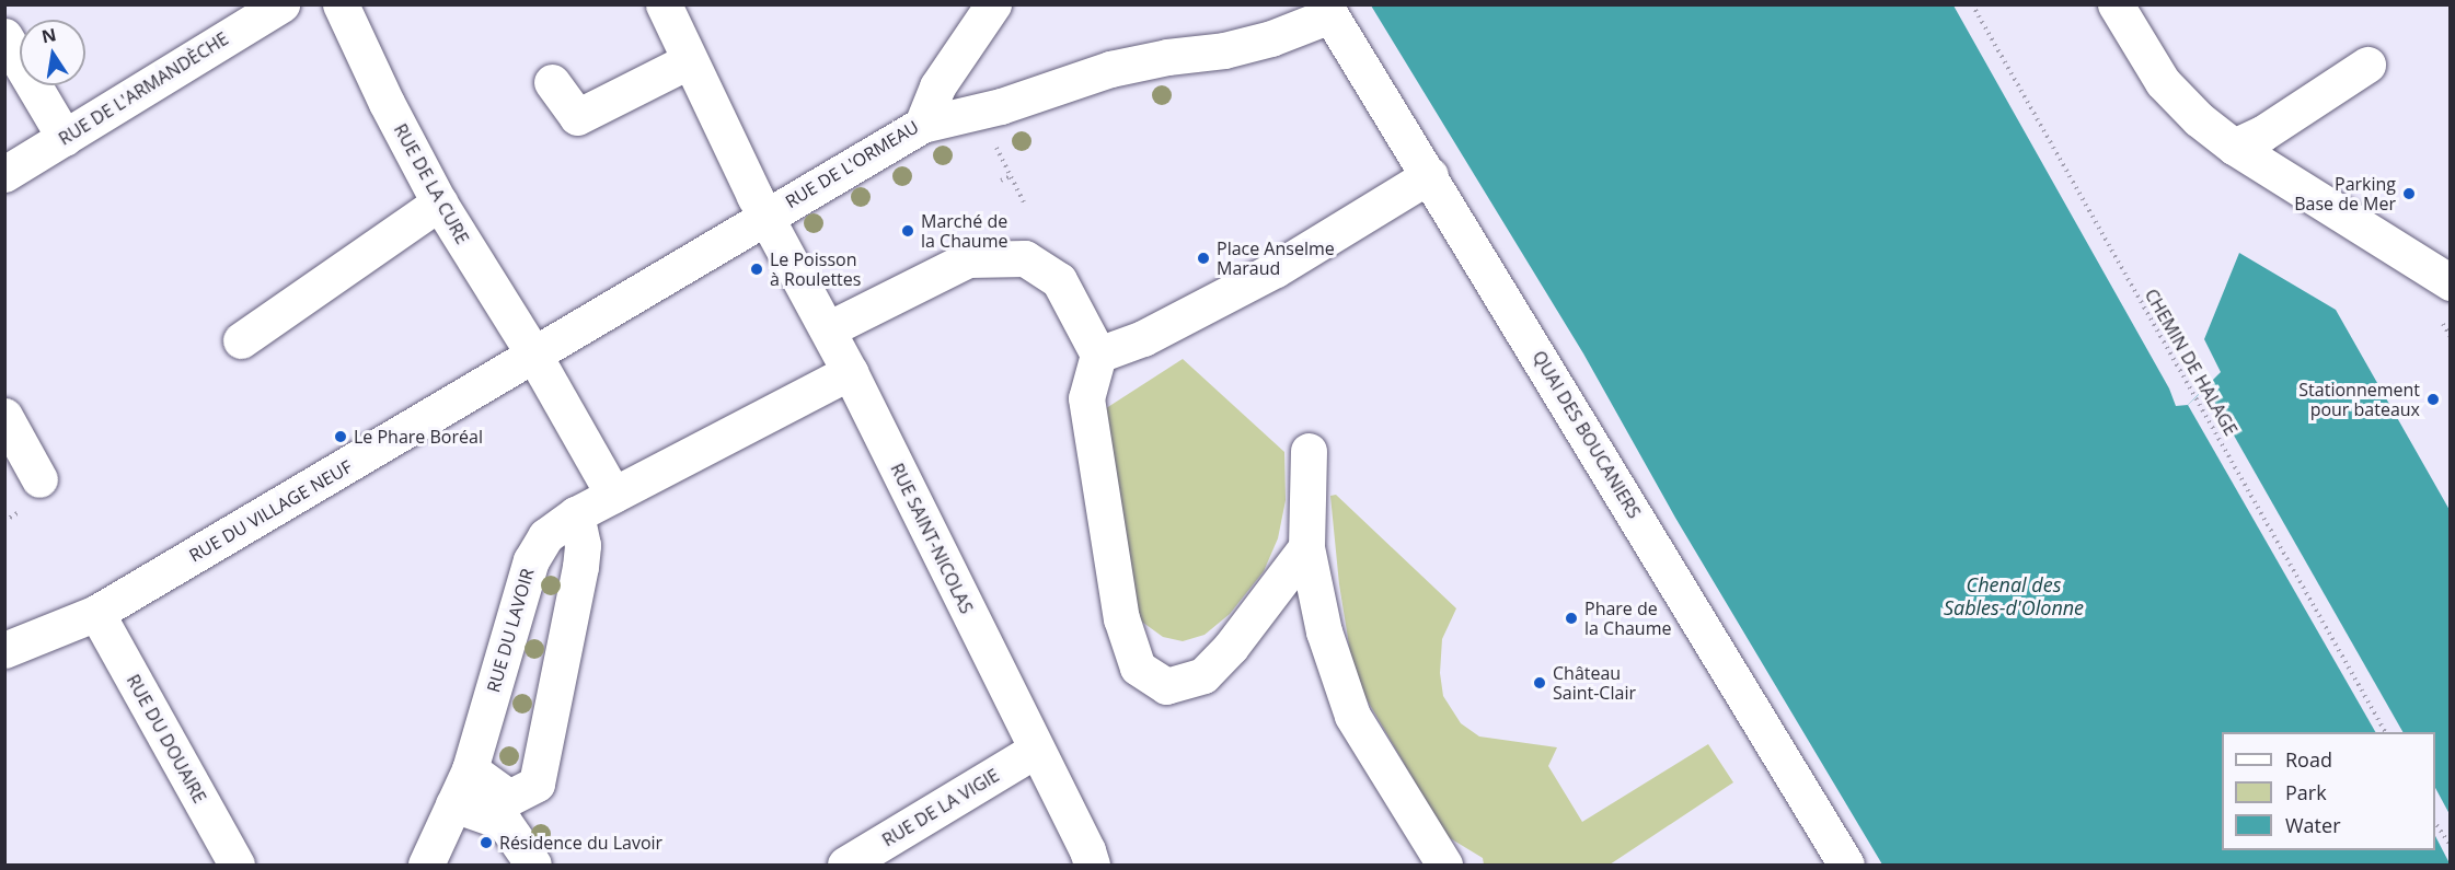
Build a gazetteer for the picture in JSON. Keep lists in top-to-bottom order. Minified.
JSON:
{"streets":{"street":["RUE DE L'ARMANDÈCHE","RUE DE L'ORMEAU","RUE DE LA CURE","QUAI DES BOUCANIERS","RUE DU VILLAGE NEUF","RUE SAINT-NICOLAS","RUE DU LAVOIR","RUE DU DOUAIRE","RUE DE LA VIGIE"],"path":["CHEMIN DE HALAGE"]},"crossings":[["RUE DE L'ORMEAU","RUE DU VILLAGE NEUF"],["RUE DE L'ORMEAU","RUE SAINT-NICOLAS"],["RUE DE LA CURE","RUE DU VILLAGE NEUF"],["RUE DE LA CURE","RUE DU LAVOIR"],["RUE DU VILLAGE NEUF","RUE SAINT-NICOLAS"],["RUE DU VILLAGE NEUF","RUE DU DOUAIRE"],["RUE SAINT-NICOLAS","RUE DU LAVOIR"],["RUE SAINT-NICOLAS","RUE DE LA VIGIE"]],"water":["Chenal des Sables-d'Olonne"],"places":["Parking Base de Mer","Marché de la Chaume","Place Anselme Maraud","Le Poisson à Roulettes","Stationnement pour bateaux","Le Phare Boréal","Phare de la Chaume","Château Saint-Clair","Résidence du Lavoir"],"legend":["Road","Park","Water"],"north":"top"}
